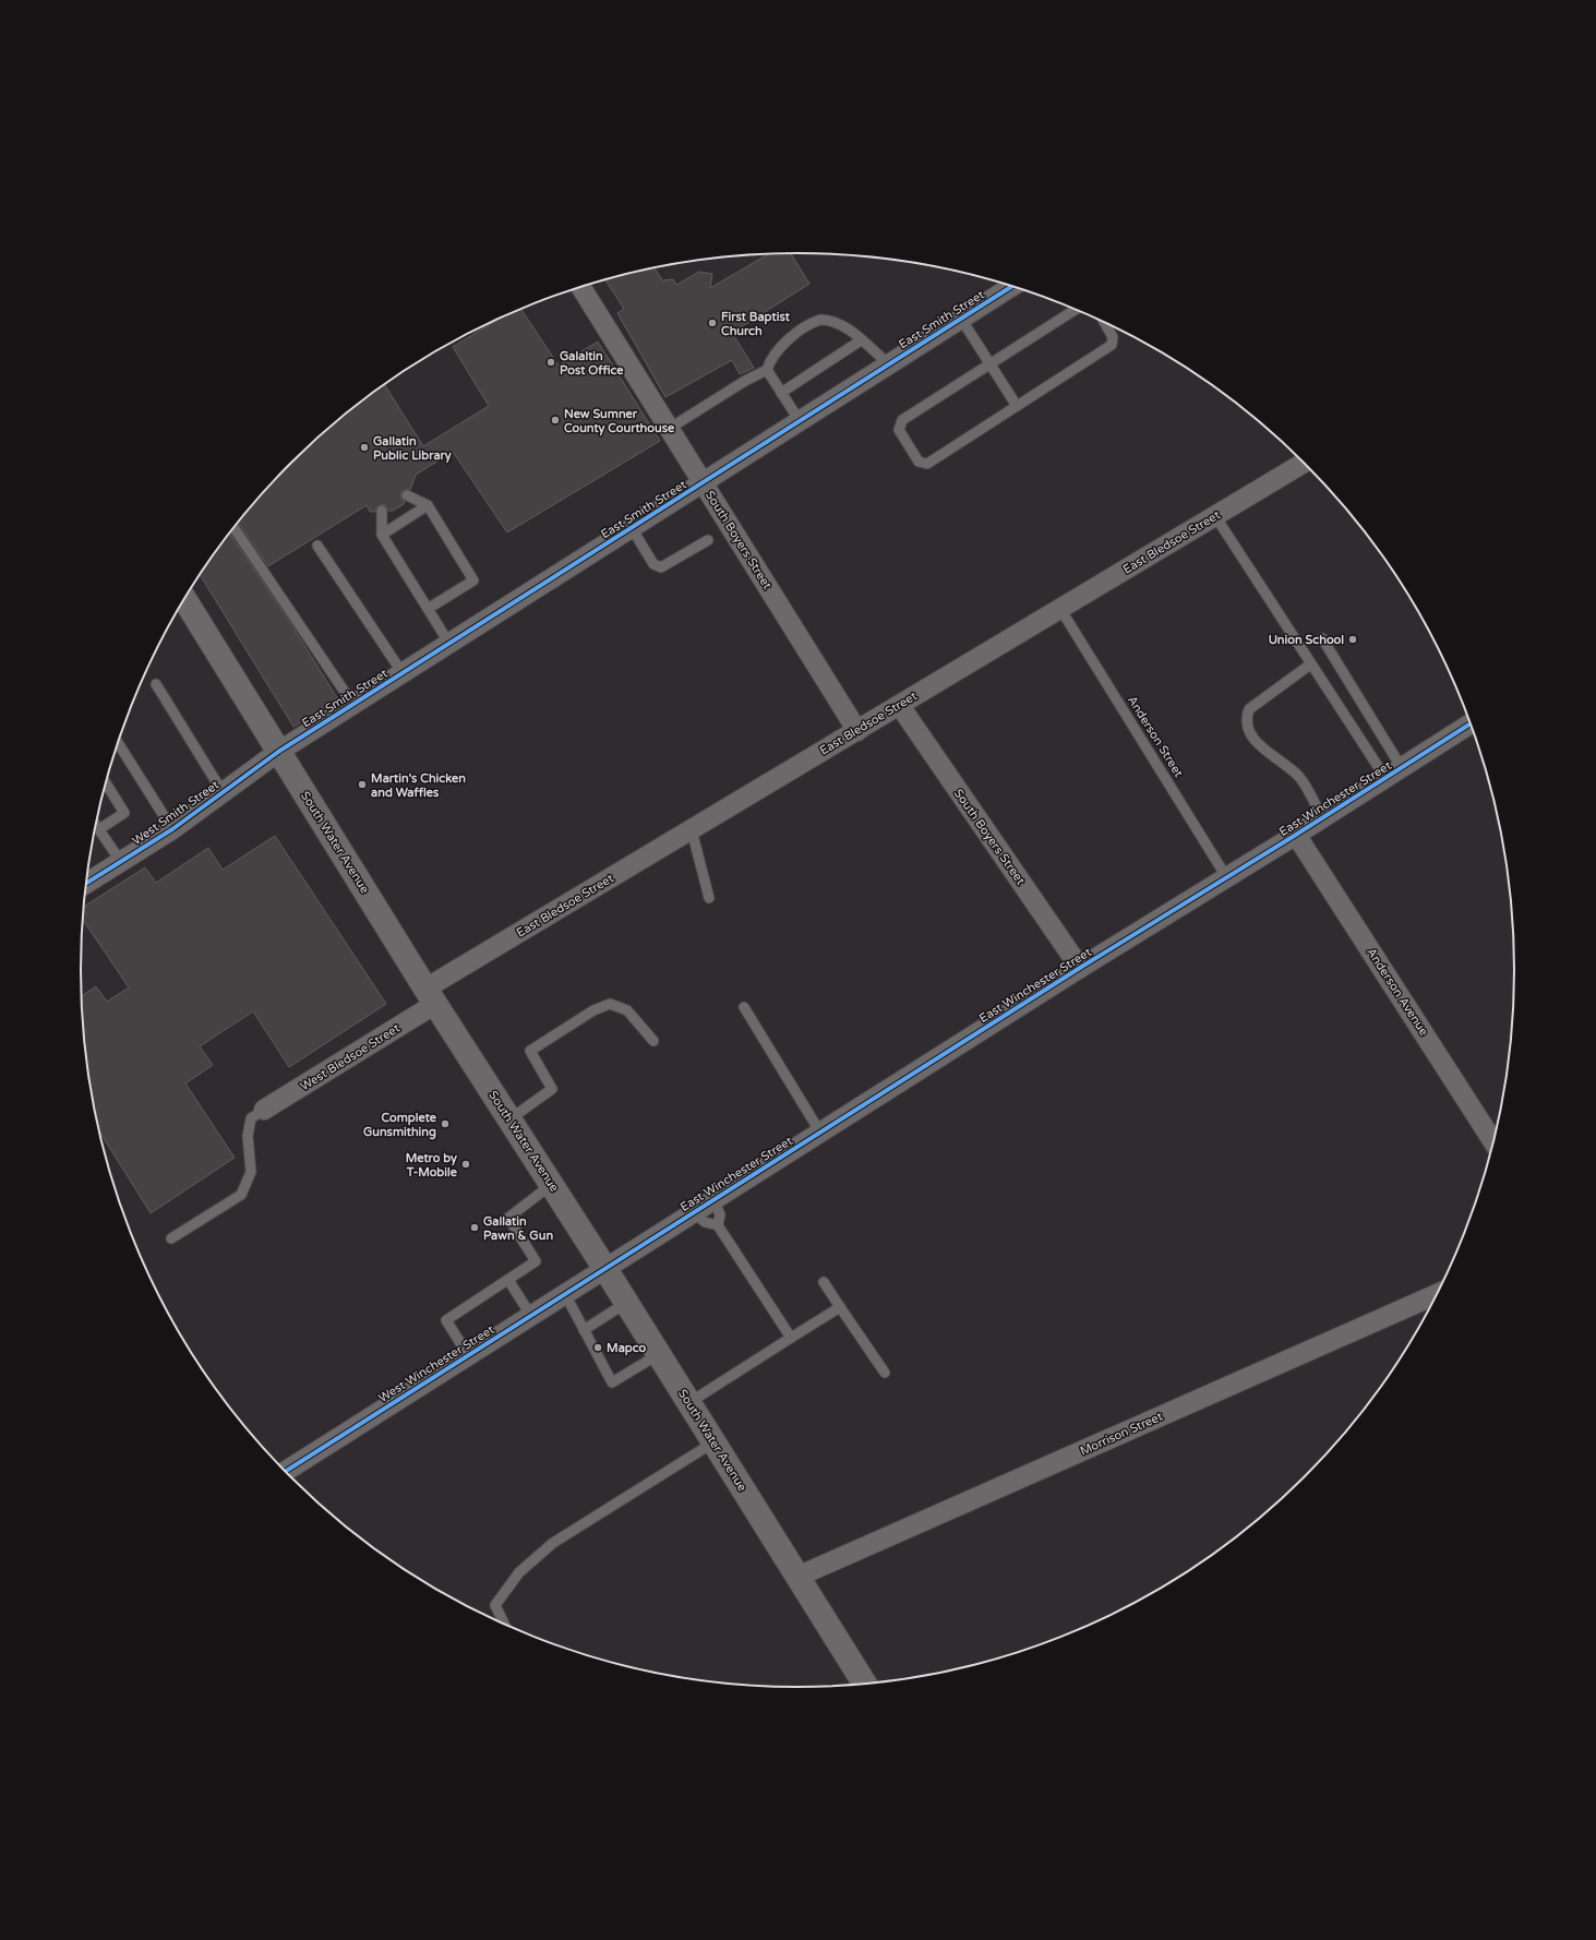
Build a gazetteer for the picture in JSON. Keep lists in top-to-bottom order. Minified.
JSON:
{"streets":{"main road":["South Water Avenue"],"street":["East Smith Street","South Boyers Street","East Bledsoe Street","East Winchester Street","West Smith Street","Anderson Avenue","West Bledsoe Street","West Winchester Street","Morrison Street"],"lane":["Anderson Street"]},"crossings":[["East Smith Street","South Boyers Street"],["East Smith Street","West Smith Street"],["East Smith Street","South Water Avenue"],["South Boyers Street","East Bledsoe Street"],["South Boyers Street","East Winchester Street"],["East Bledsoe Street","Anderson Street"],["East Bledsoe Street","South Water Avenue"],["East Bledsoe Street","West Bledsoe Street"],["Anderson Street","East Winchester Street"],["East Winchester Street","South Water Avenue"],["East Winchester Street","Anderson Avenue"],["East Winchester Street","West Winchester Street"],["West Smith Street","South Water Avenue"],["South Water Avenue","West Bledsoe Street"],["South Water Avenue","West Winchester Street"],["South Water Avenue","Morrison Street"]],"places":["First Baptist Church","Galaltin Post Office","New Sumner County Courthouse","Gallatin Public Library","Union School","Martin's Chicken and Waffles","Complete Gunsmithing","Metro by T-Mobile","Gallatin Pawn & Gun","Mapco"]}
